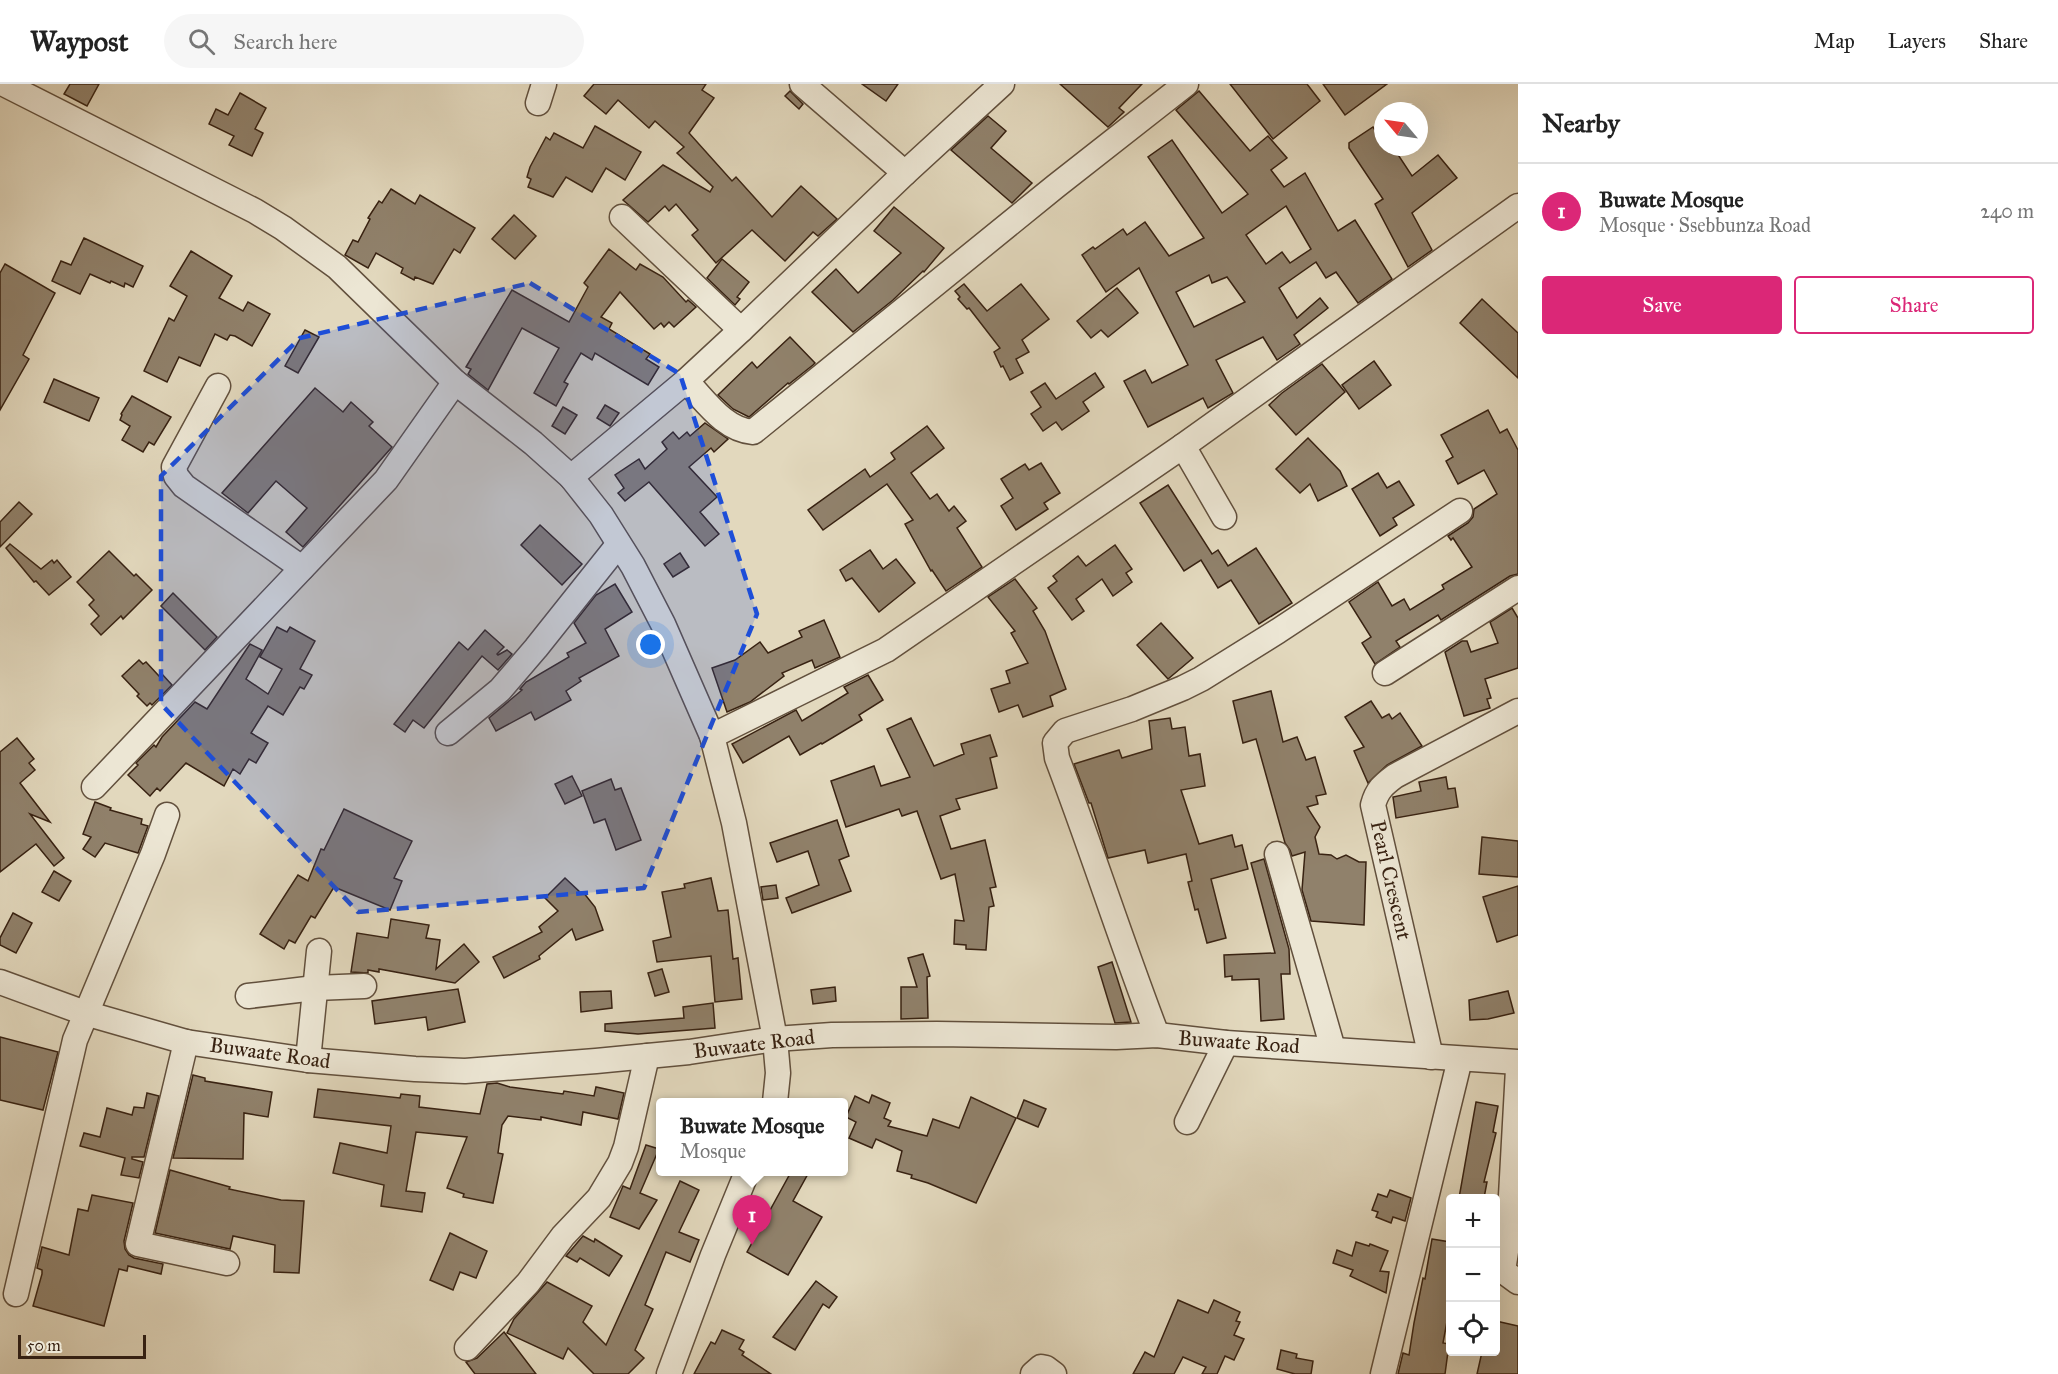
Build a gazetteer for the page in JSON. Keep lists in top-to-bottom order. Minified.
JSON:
{"streets":{"street":["Pearl Crescent","Buwaate Road"]},"crossings":[["Pearl Crescent","Buwaate Road"]],"scale_bar":"50 m","north":"top left","page":{"header":"Waypost","search":"Search here","nav":["Map","Layers","Share"],"heading":"Nearby","list":[{"mark":"1","name":"Buwate Mosque","note":"Mosque · Ssebbunza Road","value":"240 m"}],"buttons":["Save","Share"],"popup":["Buwate Mosque","Mosque"],"map_buttons":["+","−"],"pins":"1","scale":"50 m"}}
